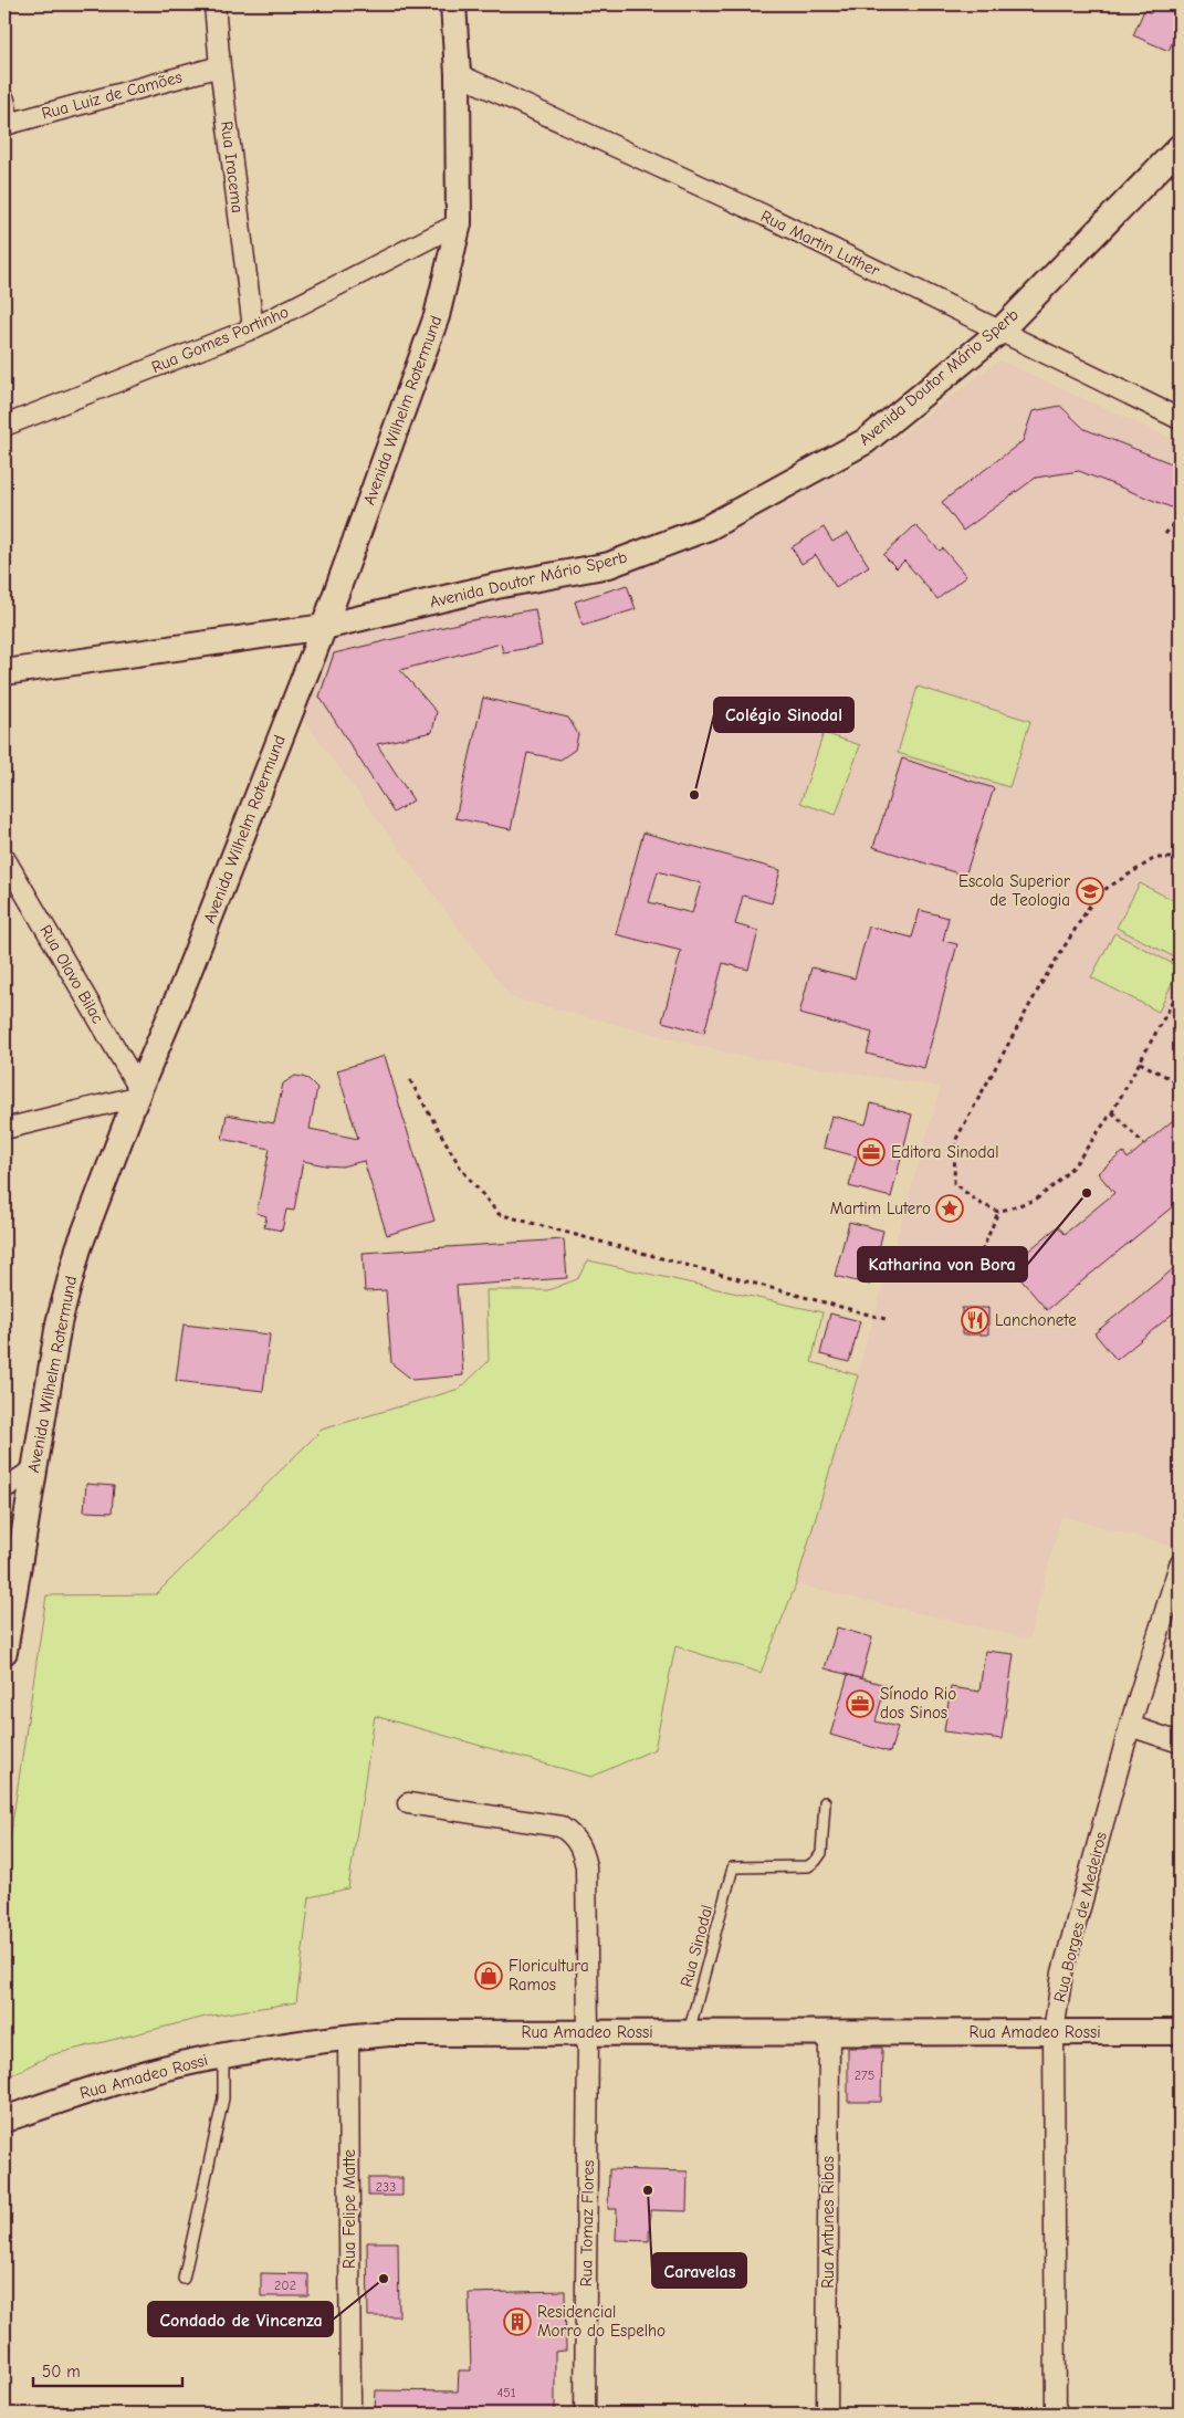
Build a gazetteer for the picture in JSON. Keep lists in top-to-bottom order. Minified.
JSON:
{"streets":{"street":["Rua Luiz de Camões","Rua Iracema","Rua Martin Luther","Rua Gomes Portinho","Avenida Doutor Mário Sperb","Avenida Wilhelm Rotermund","Rua Olavo Bilac","Rua Borges de Medeiros","Rua Amadeo Rossi","Rua Felipe Matte","Rua Antunes Ribas","Rua Tomaz Flores"],"lane":["Rua Sinodal"]},"crossings":[["Rua Luiz de Camões","Rua Iracema"],["Rua Iracema","Rua Gomes Portinho"],["Rua Martin Luther","Avenida Doutor Mário Sperb"],["Rua Martin Luther","Avenida Wilhelm Rotermund"],["Rua Gomes Portinho","Avenida Wilhelm Rotermund"],["Avenida Doutor Mário Sperb","Avenida Wilhelm Rotermund"],["Avenida Wilhelm Rotermund","Rua Olavo Bilac"],["Rua Borges de Medeiros","Rua Amadeo Rossi"],["Rua Sinodal","Rua Amadeo Rossi"],["Rua Amadeo Rossi","Rua Felipe Matte"],["Rua Amadeo Rossi","Rua Antunes Ribas"],["Rua Amadeo Rossi","Rua Tomaz Flores"]],"places":{"other":["Colégio Sinodal","Katharina von Bora","Caravelas","Condado de Vincenza"],"school or university":["Escola Superior de Teologia"],"office":["Editora Sinodal","Sínodo Rio dos Sinos"],"place":["Martim Lutero"],"restaurant":["Lanchonete"],"shop":["Floricultura Ramos"],"building":["Residencial Morro do Espelho"]},"house_numbers":["275","233","202","451"],"scale_bar":"50 m"}
